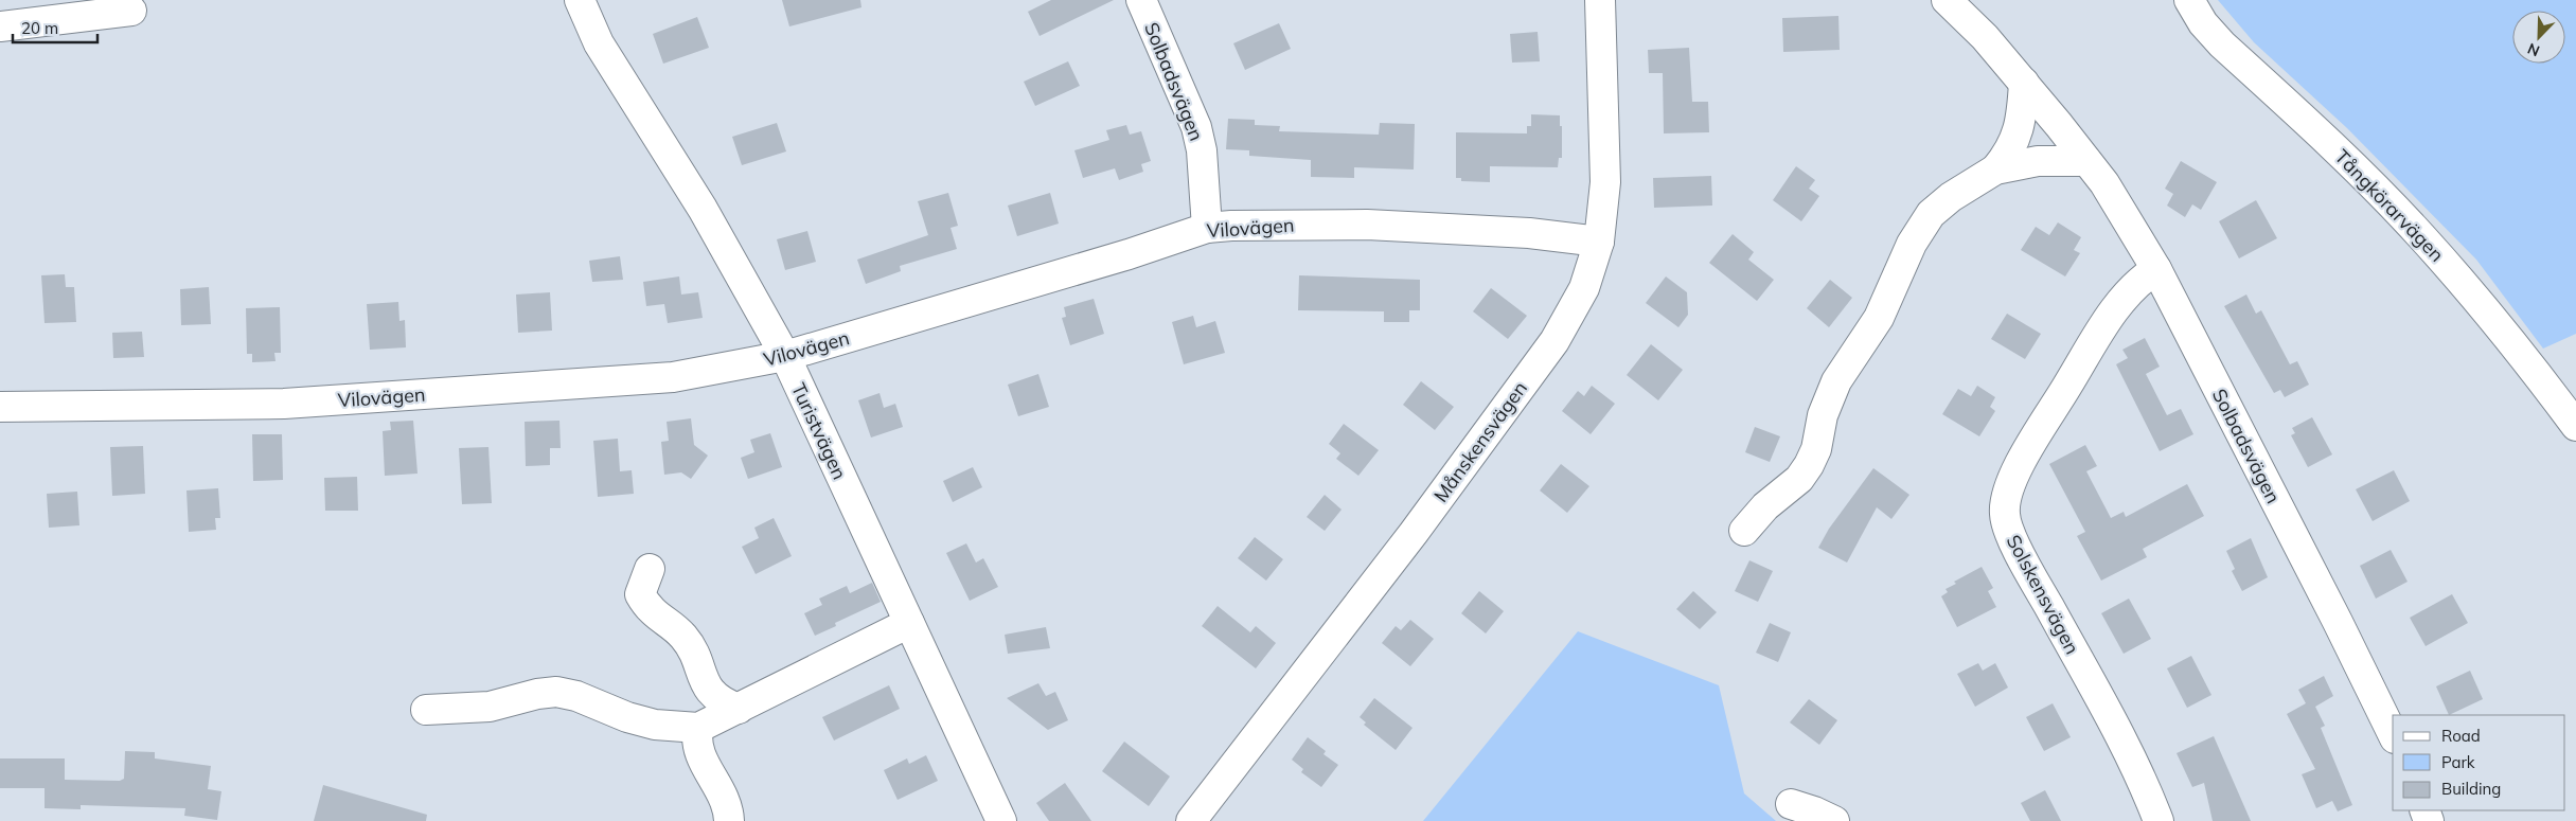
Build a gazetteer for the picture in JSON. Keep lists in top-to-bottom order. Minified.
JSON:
{"streets":{"street":["Solbadsvägen","Tångkörarvägen","Vilovägen","Turistvägen","Månskensvägen","Solskensvägen"]},"crossings":[["Solbadsvägen","Vilovägen"],["Solbadsvägen","Solskensvägen"],["Vilovägen","Turistvägen"],["Vilovägen","Månskensvägen"]],"legend":["Road","Park","Building"],"scale_bar":"20 m","north":"bottom left"}
